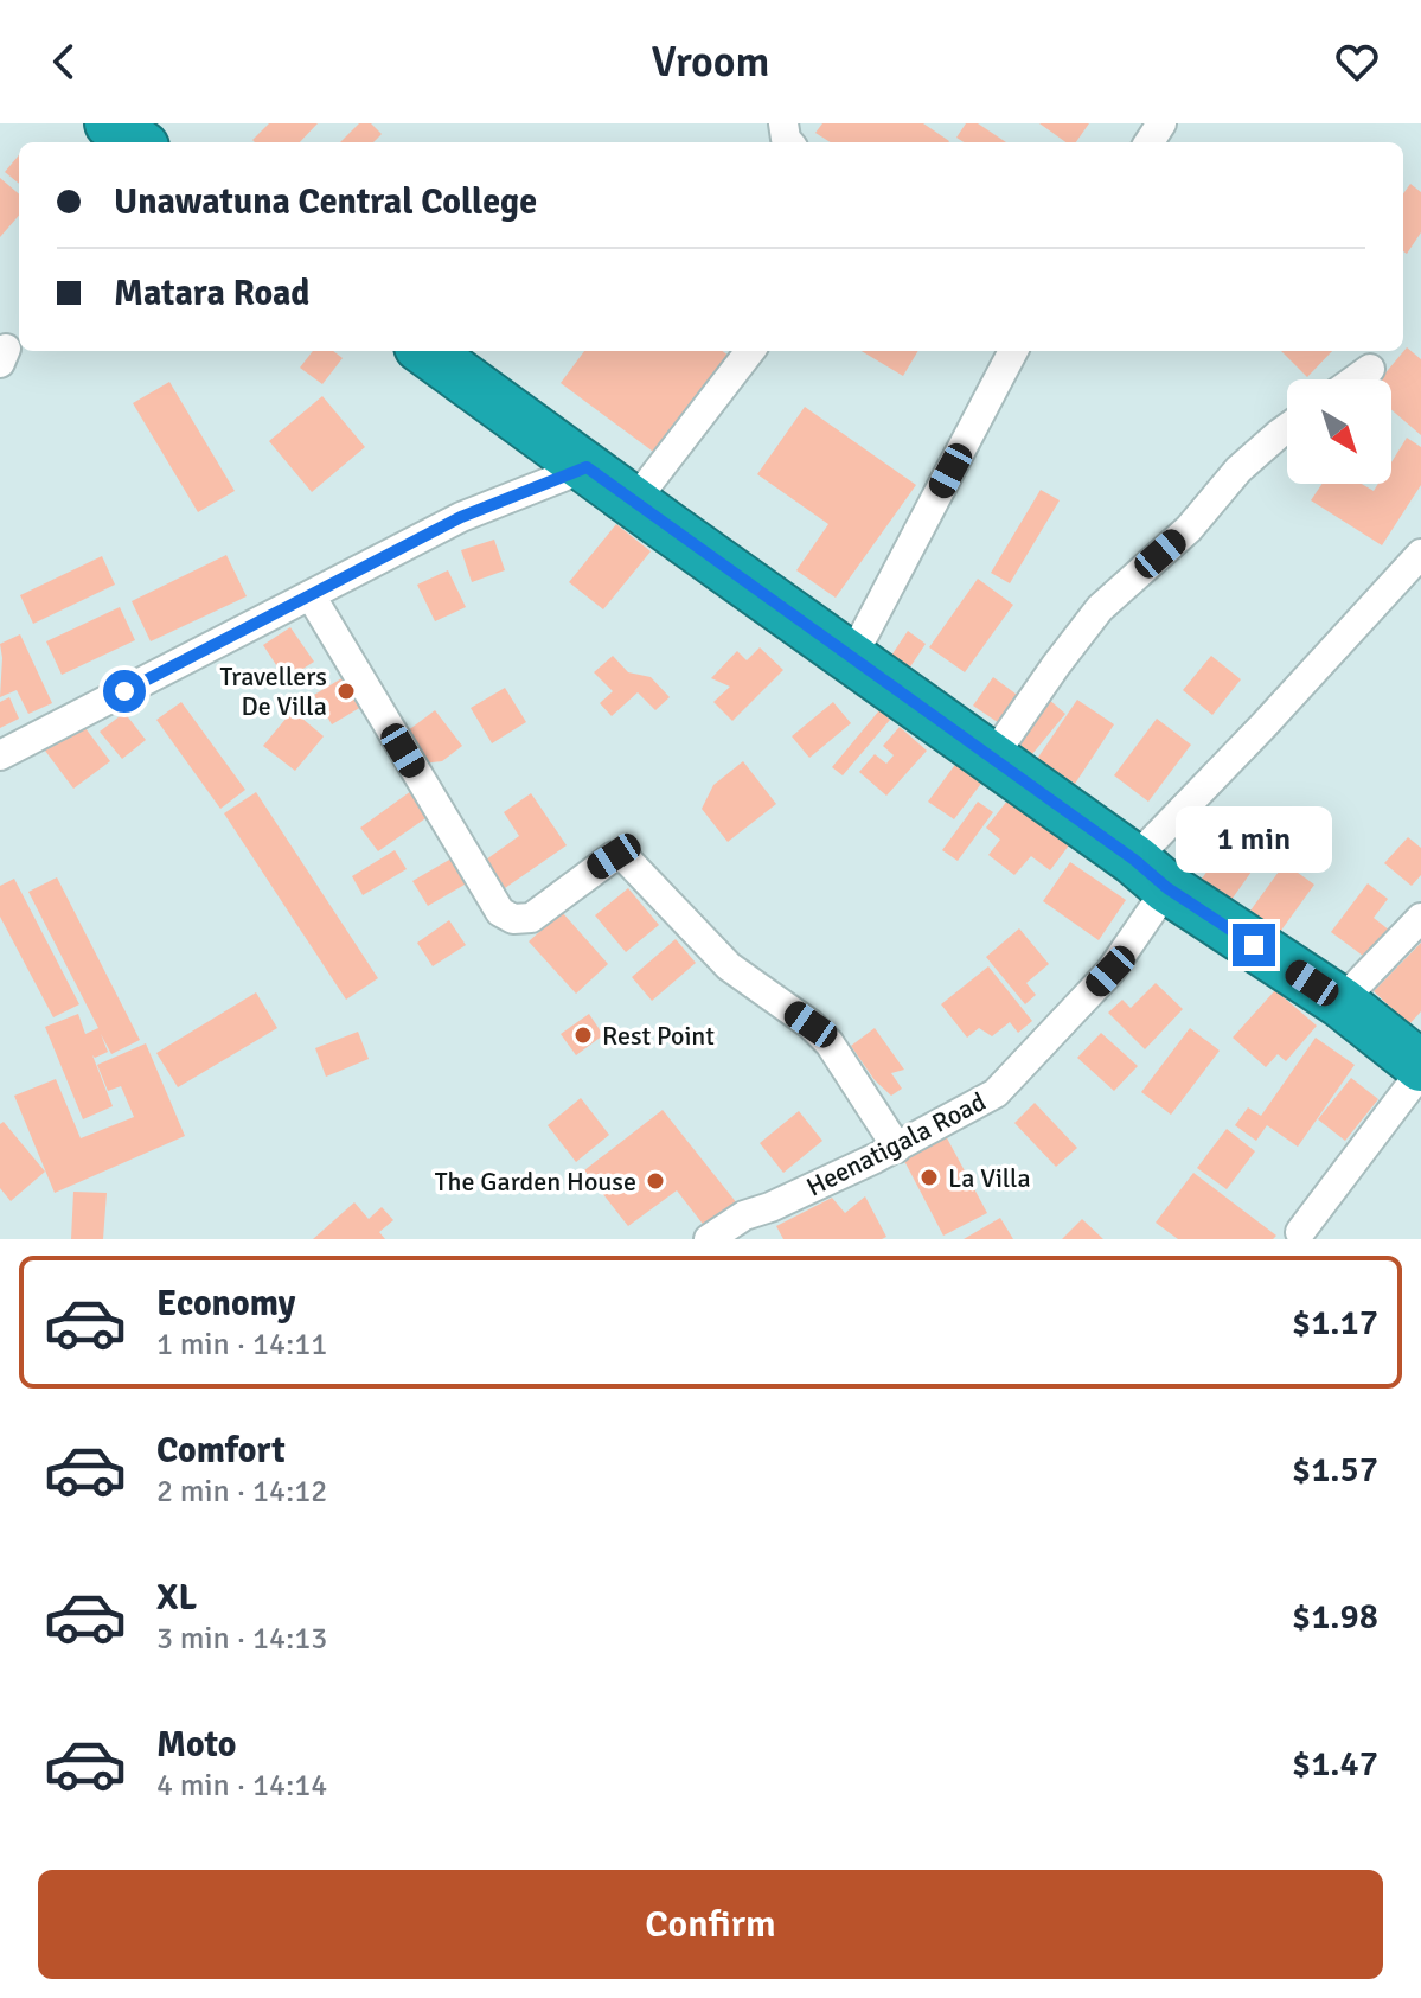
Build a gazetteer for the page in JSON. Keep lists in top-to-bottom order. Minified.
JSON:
{"streets":{"street":["Heenatigala Road"]},"places":["Travellers De Villa","Rest Point","La Villa","The Garden House"],"north":"bottom right","page":{"header":"Vroom","banner":["Unawatuna Central College","Matara Road"],"bubble":"1 min","list":[{"name":"Economy","note":"1 min · 14:11","value":"$1.17"},{"name":"Comfort","note":"2 min · 14:12","value":"$1.57"},{"name":"XL","note":"3 min · 14:13","value":"$1.98"},{"name":"Moto","note":"4 min · 14:14","value":"$1.47"}],"buttons":"Confirm"}}
